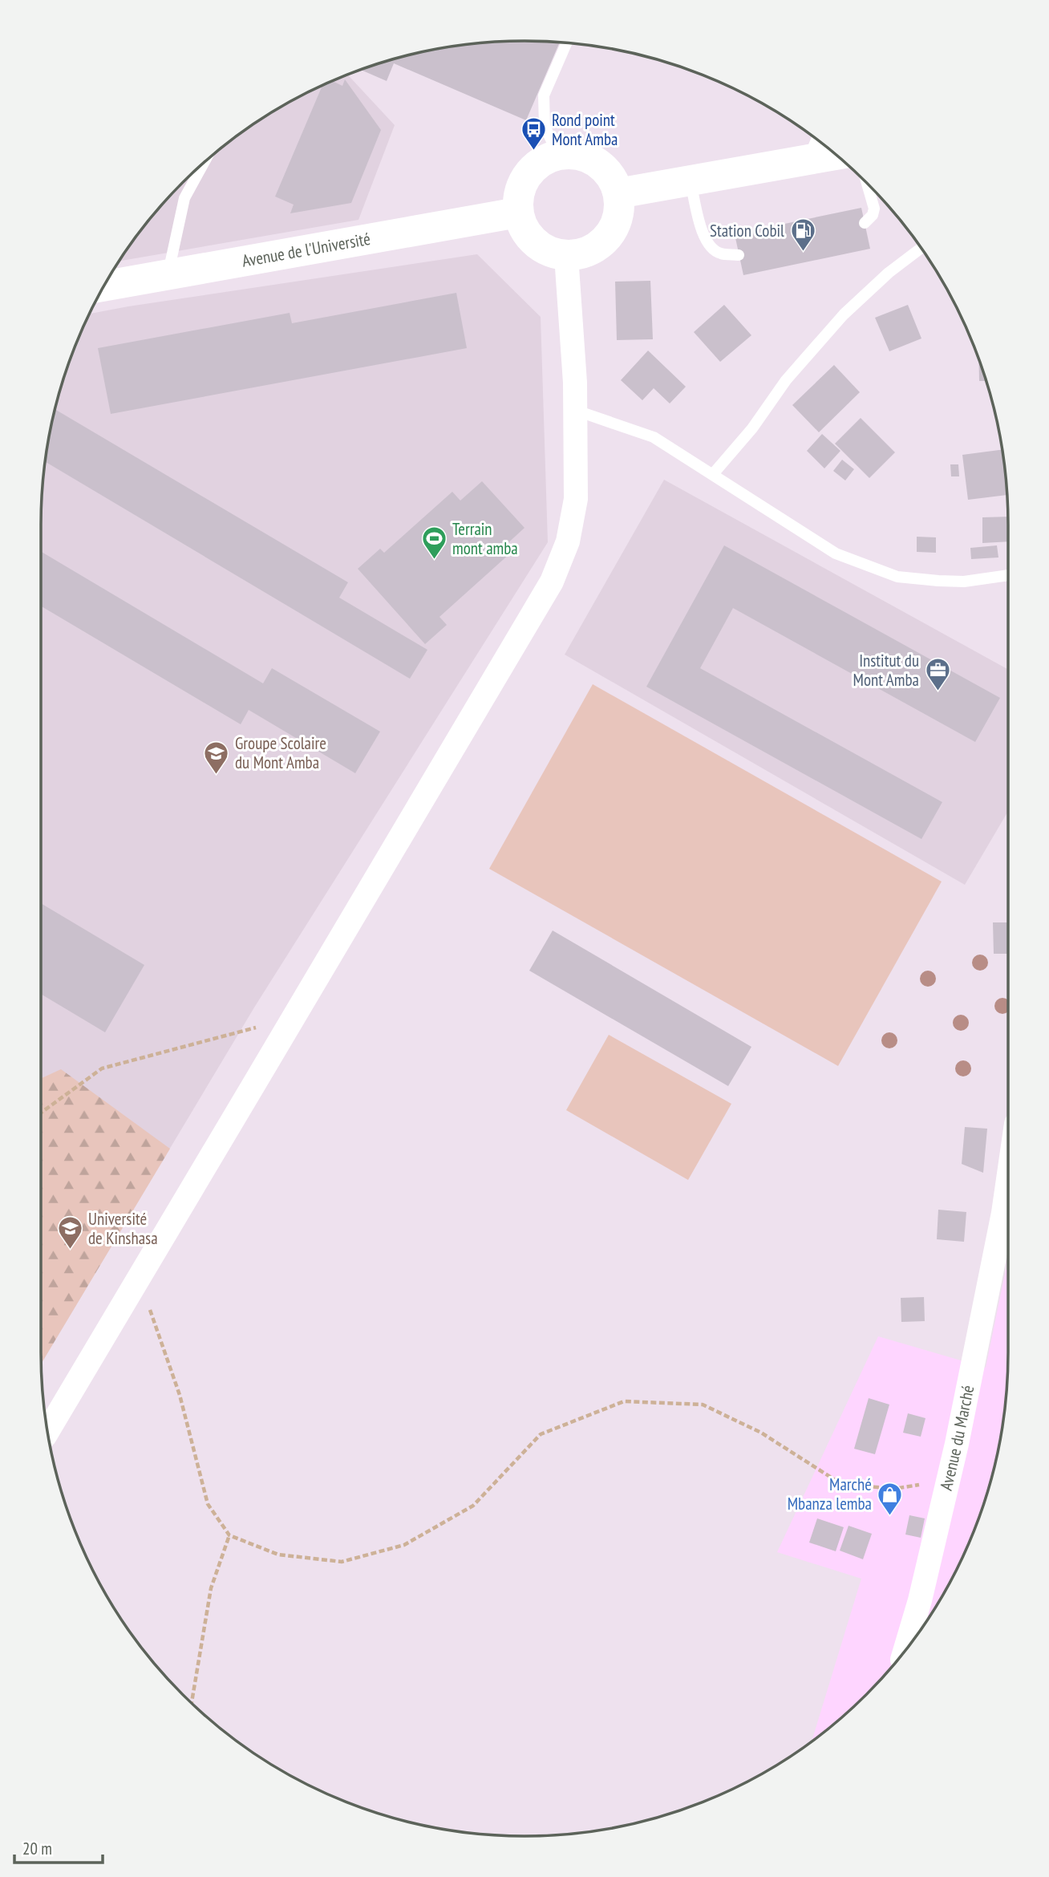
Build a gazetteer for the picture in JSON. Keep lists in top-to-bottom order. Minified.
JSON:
{"streets":{"street":["Avenue de l'Université","Avenue du Marché"]},"places":{"bus stop":["Rond point Mont Amba"],"fuel station":["Station Cobil"],"sports":["Terrain mont amba"],"office":["Institut du Mont Amba"],"school or university":["Groupe Scolaire du Mont Amba","Université de Kinshasa"],"shop":["Marché Mbanza lemba"]},"scale_bar":"20 m"}
